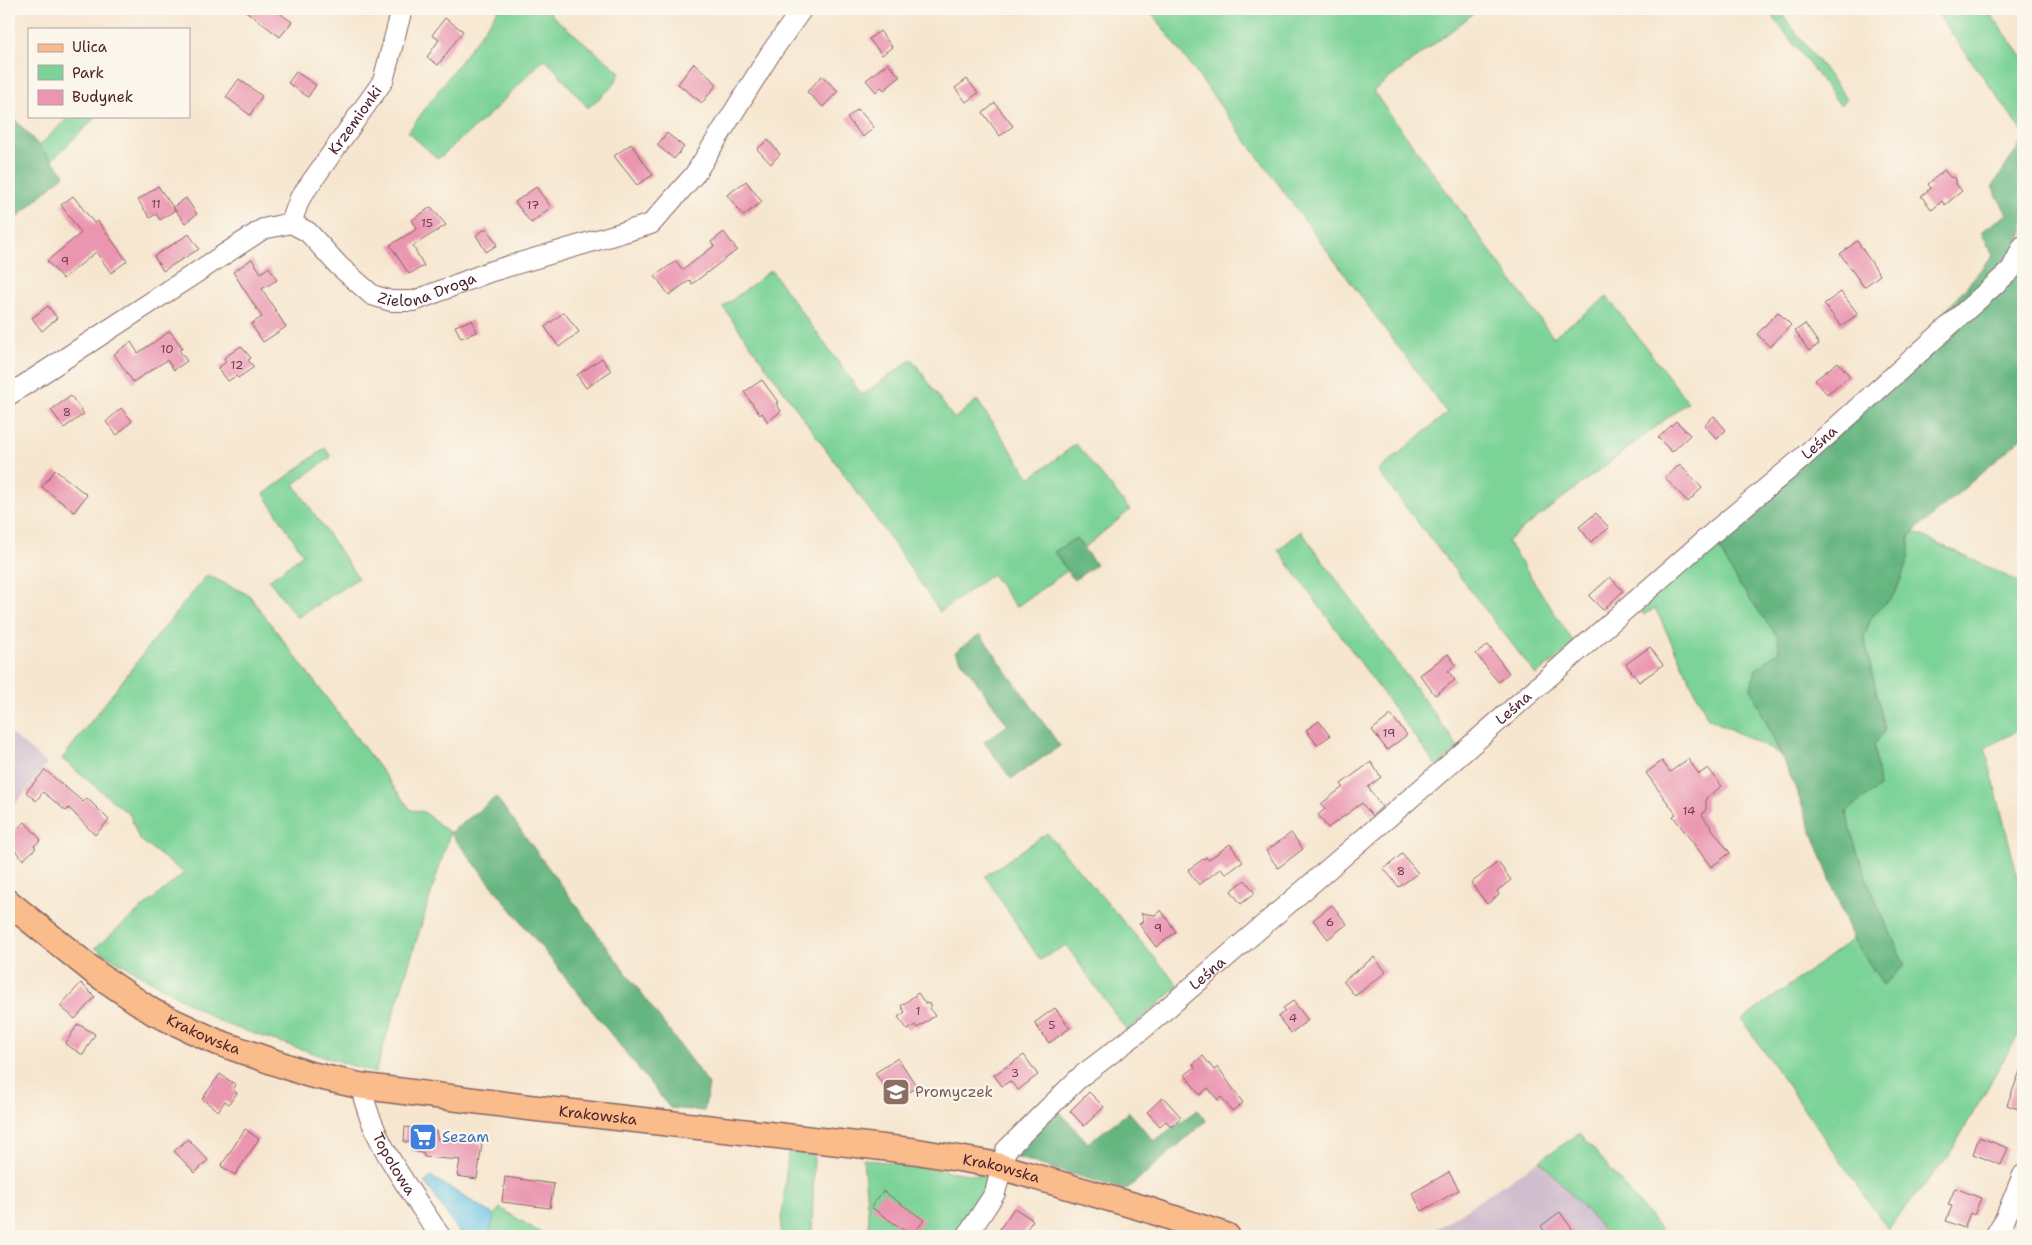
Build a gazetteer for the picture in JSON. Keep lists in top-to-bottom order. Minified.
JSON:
{"streets":{"main road":["Krakowska"],"street":["Krzemionki","Zielona Droga","Leśna","Topolowa"]},"crossings":[["Krzemionki","Zielona Droga"],["Leśna","Krakowska"],["Krakowska","Topolowa"]],"places":{"school or university":["Promyczek"],"supermarket":["Sezam"]},"house_numbers":["11","17","15","9","10","12","8","19","14","8","6","9","1","4","5","3"],"legend":["Ulica","Park","Budynek"]}
